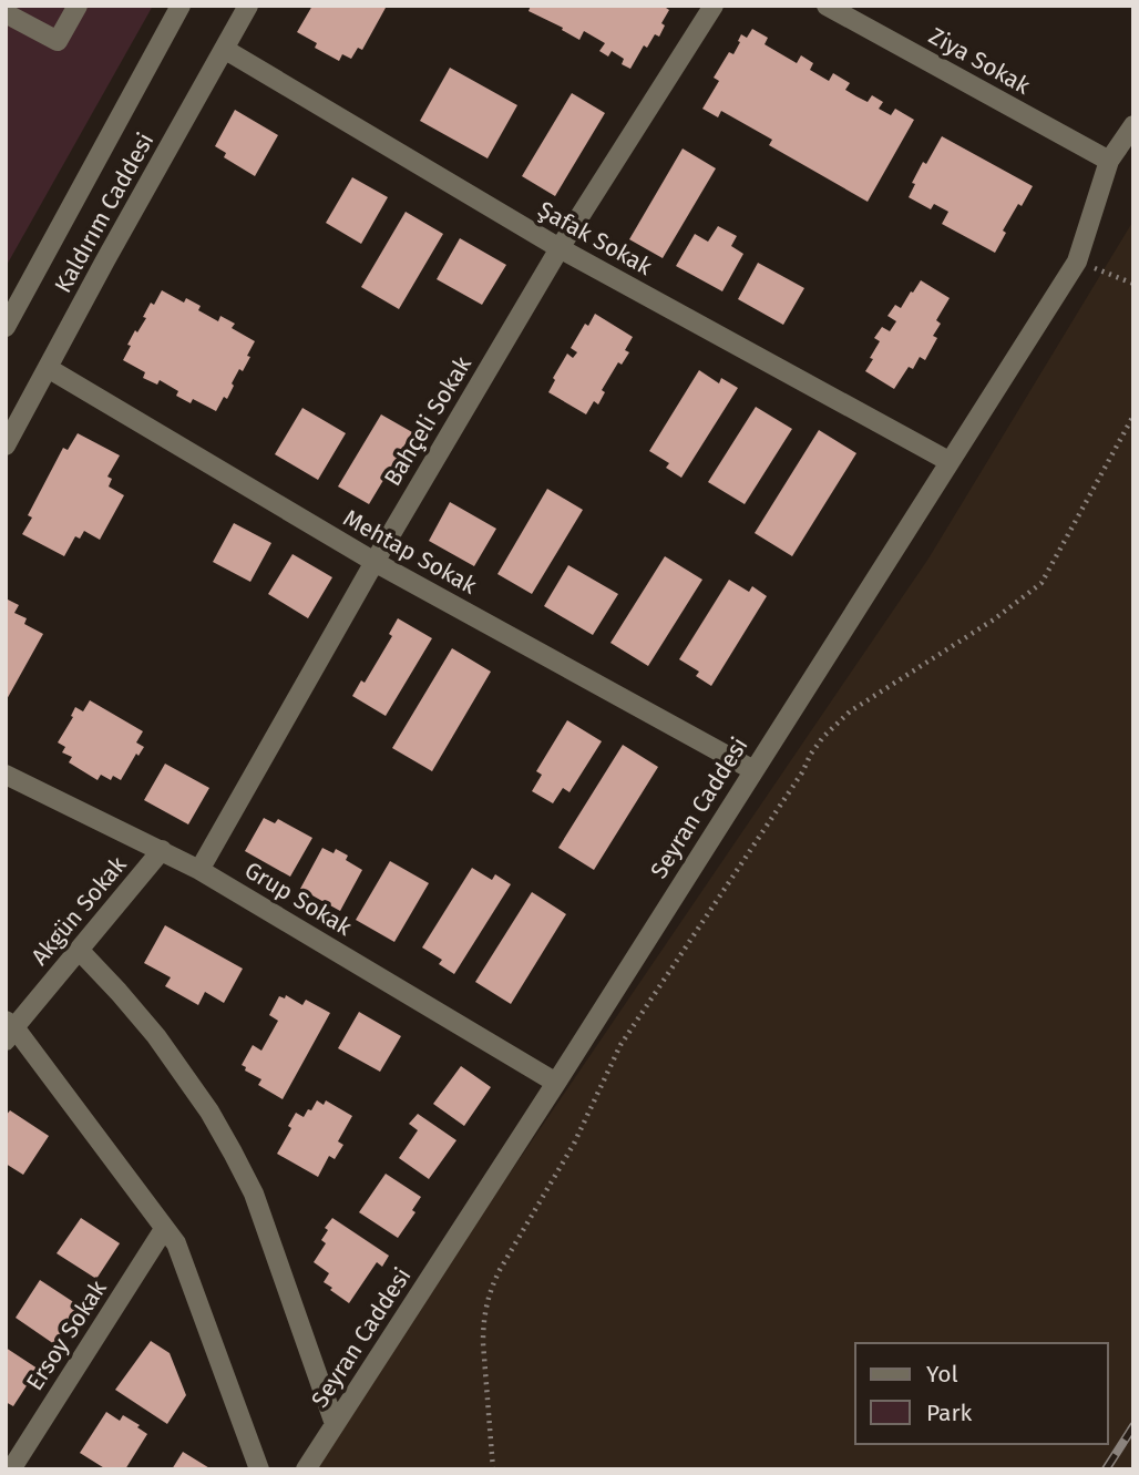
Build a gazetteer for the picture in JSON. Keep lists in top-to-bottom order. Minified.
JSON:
{"streets":{"street":["Ziya Sokak","Kaldırım Caddesi","Şafak Sokak","Bahçeli Sokak","Mehtap Sokak","Seyran Caddesi","Grup Sokak","Akgün Sokak","Ersoy Sokak"]},"crossings":[["Ziya Sokak","Seyran Caddesi"],["Kaldırım Caddesi","Şafak Sokak"],["Kaldırım Caddesi","Mehtap Sokak"],["Şafak Sokak","Bahçeli Sokak"],["Şafak Sokak","Seyran Caddesi"],["Bahçeli Sokak","Mehtap Sokak"],["Bahçeli Sokak","Grup Sokak"],["Mehtap Sokak","Seyran Caddesi"],["Seyran Caddesi","Grup Sokak"],["Grup Sokak","Akgün Sokak"]],"legend":["Yol","Park"]}
